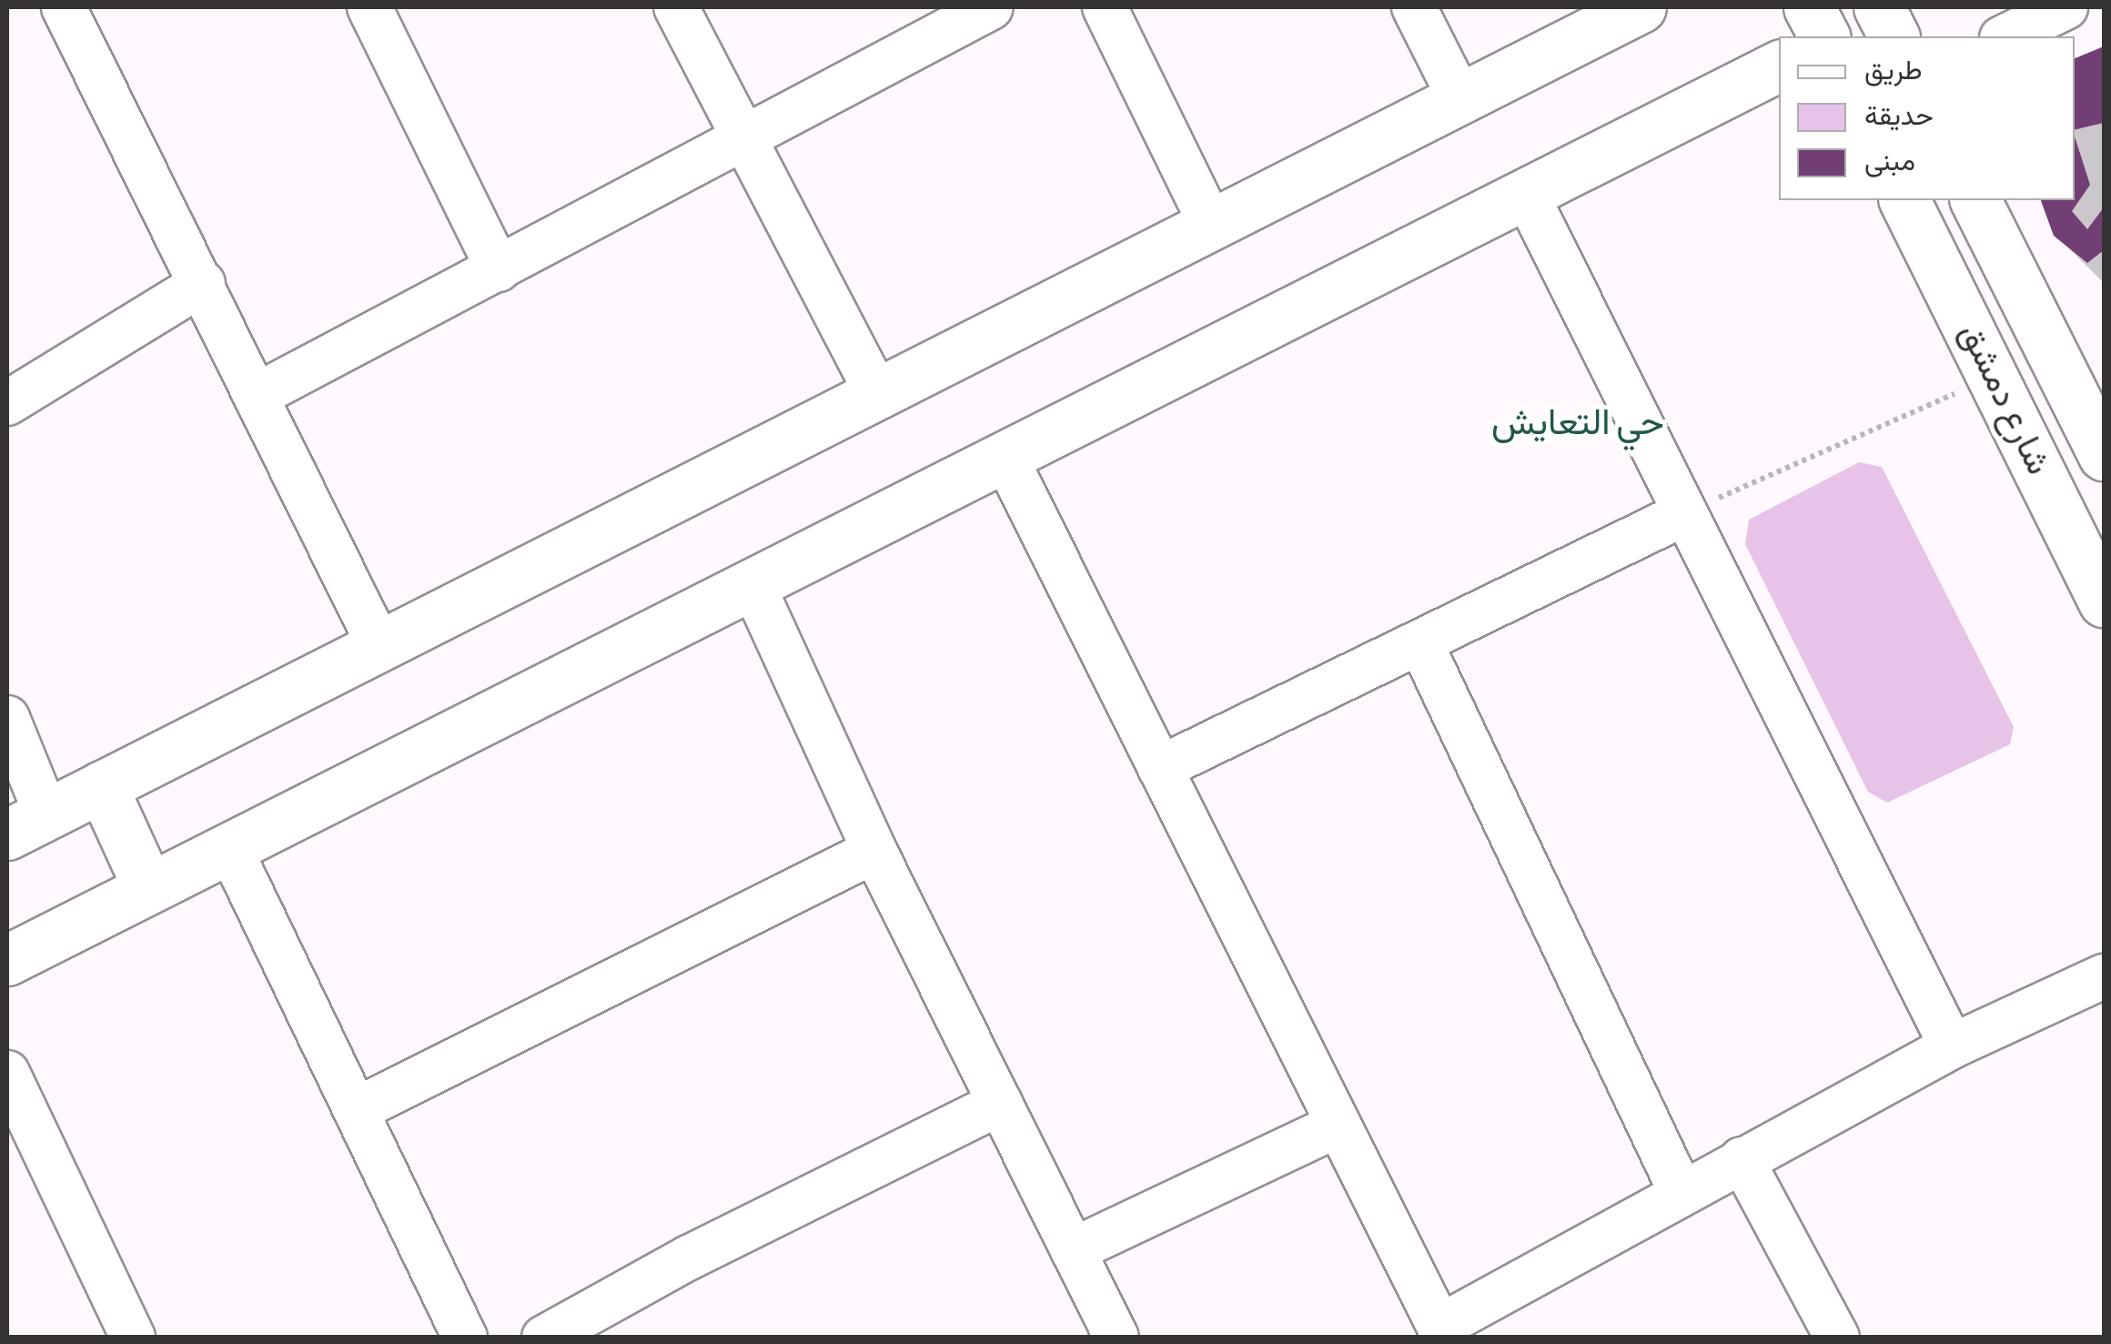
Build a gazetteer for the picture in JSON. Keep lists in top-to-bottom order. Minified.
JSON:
{"streets":{"street":["شارع دمشق"]},"districts":["حي التعايش"],"legend":["طريق","حديقة","مبنى"]}
